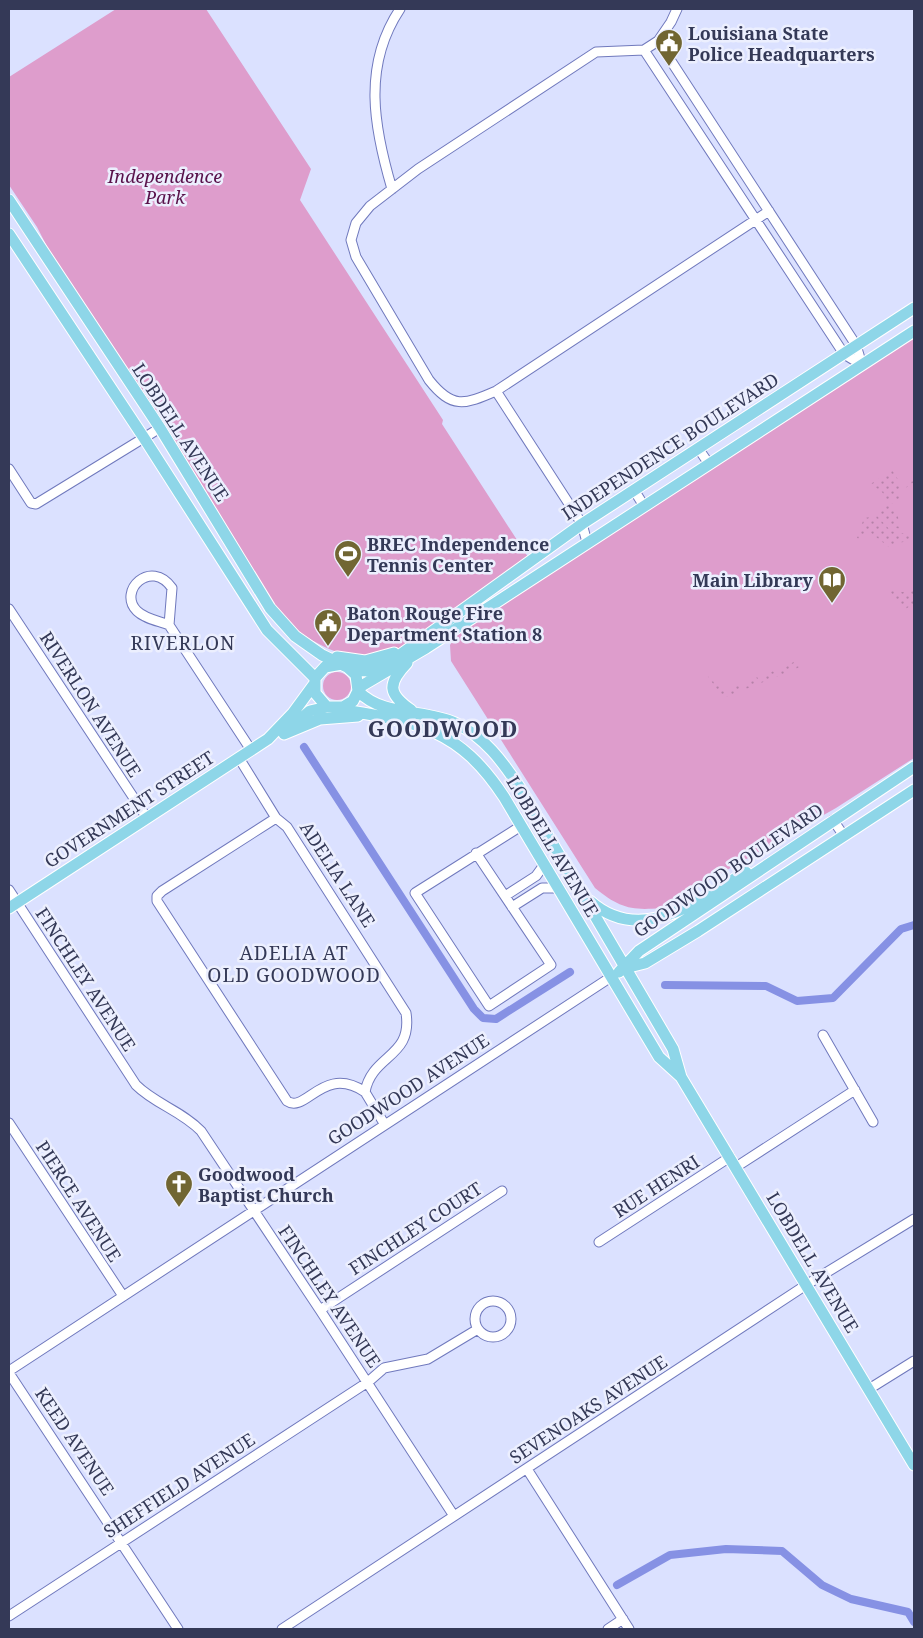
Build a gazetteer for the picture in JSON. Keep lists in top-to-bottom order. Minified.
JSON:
{"streets":{"main road":["LOBDELL AVENUE","INDEPENDENCE BOULEVARD","GOVERNMENT STREET","GOODWOOD BOULEVARD","GOODWOOD AVENUE"],"street":["RIVERLON AVENUE","ADELIA LANE","FINCHLEY AVENUE","RUE HENRI","PIERCE AVENUE","FINCHLEY COURT","SEVENOAKS AVENUE","KEED AVENUE","SHEFFIELD AVENUE"]},"crossings":[["LOBDELL AVENUE","GOVERNMENT STREET"],["LOBDELL AVENUE","GOODWOOD BOULEVARD"],["LOBDELL AVENUE","GOODWOOD AVENUE"],["LOBDELL AVENUE","RUE HENRI"],["LOBDELL AVENUE","SEVENOAKS AVENUE"],["RIVERLON AVENUE","GOVERNMENT STREET"],["GOVERNMENT STREET","ADELIA LANE"],["GOVERNMENT STREET","FINCHLEY AVENUE"],["GOODWOOD BOULEVARD","GOODWOOD AVENUE"],["FINCHLEY AVENUE","GOODWOOD AVENUE"],["FINCHLEY AVENUE","FINCHLEY COURT"],["FINCHLEY AVENUE","SEVENOAKS AVENUE"],["FINCHLEY AVENUE","SHEFFIELD AVENUE"],["GOODWOOD AVENUE","PIERCE AVENUE"],["GOODWOOD AVENUE","KEED AVENUE"],["KEED AVENUE","SHEFFIELD AVENUE"]],"districts":["RIVERLON","GOODWOOD","ADELIA AT OLD GOODWOOD"],"parks":["Independence Park"],"places":{"public building":["Louisiana State Police Headquarters","Baton Rouge Fire Department Station 8"],"sports":["BREC Independence Tennis Center"],"library":["Main Library"],"church":["Goodwood Baptist Church"]}}
